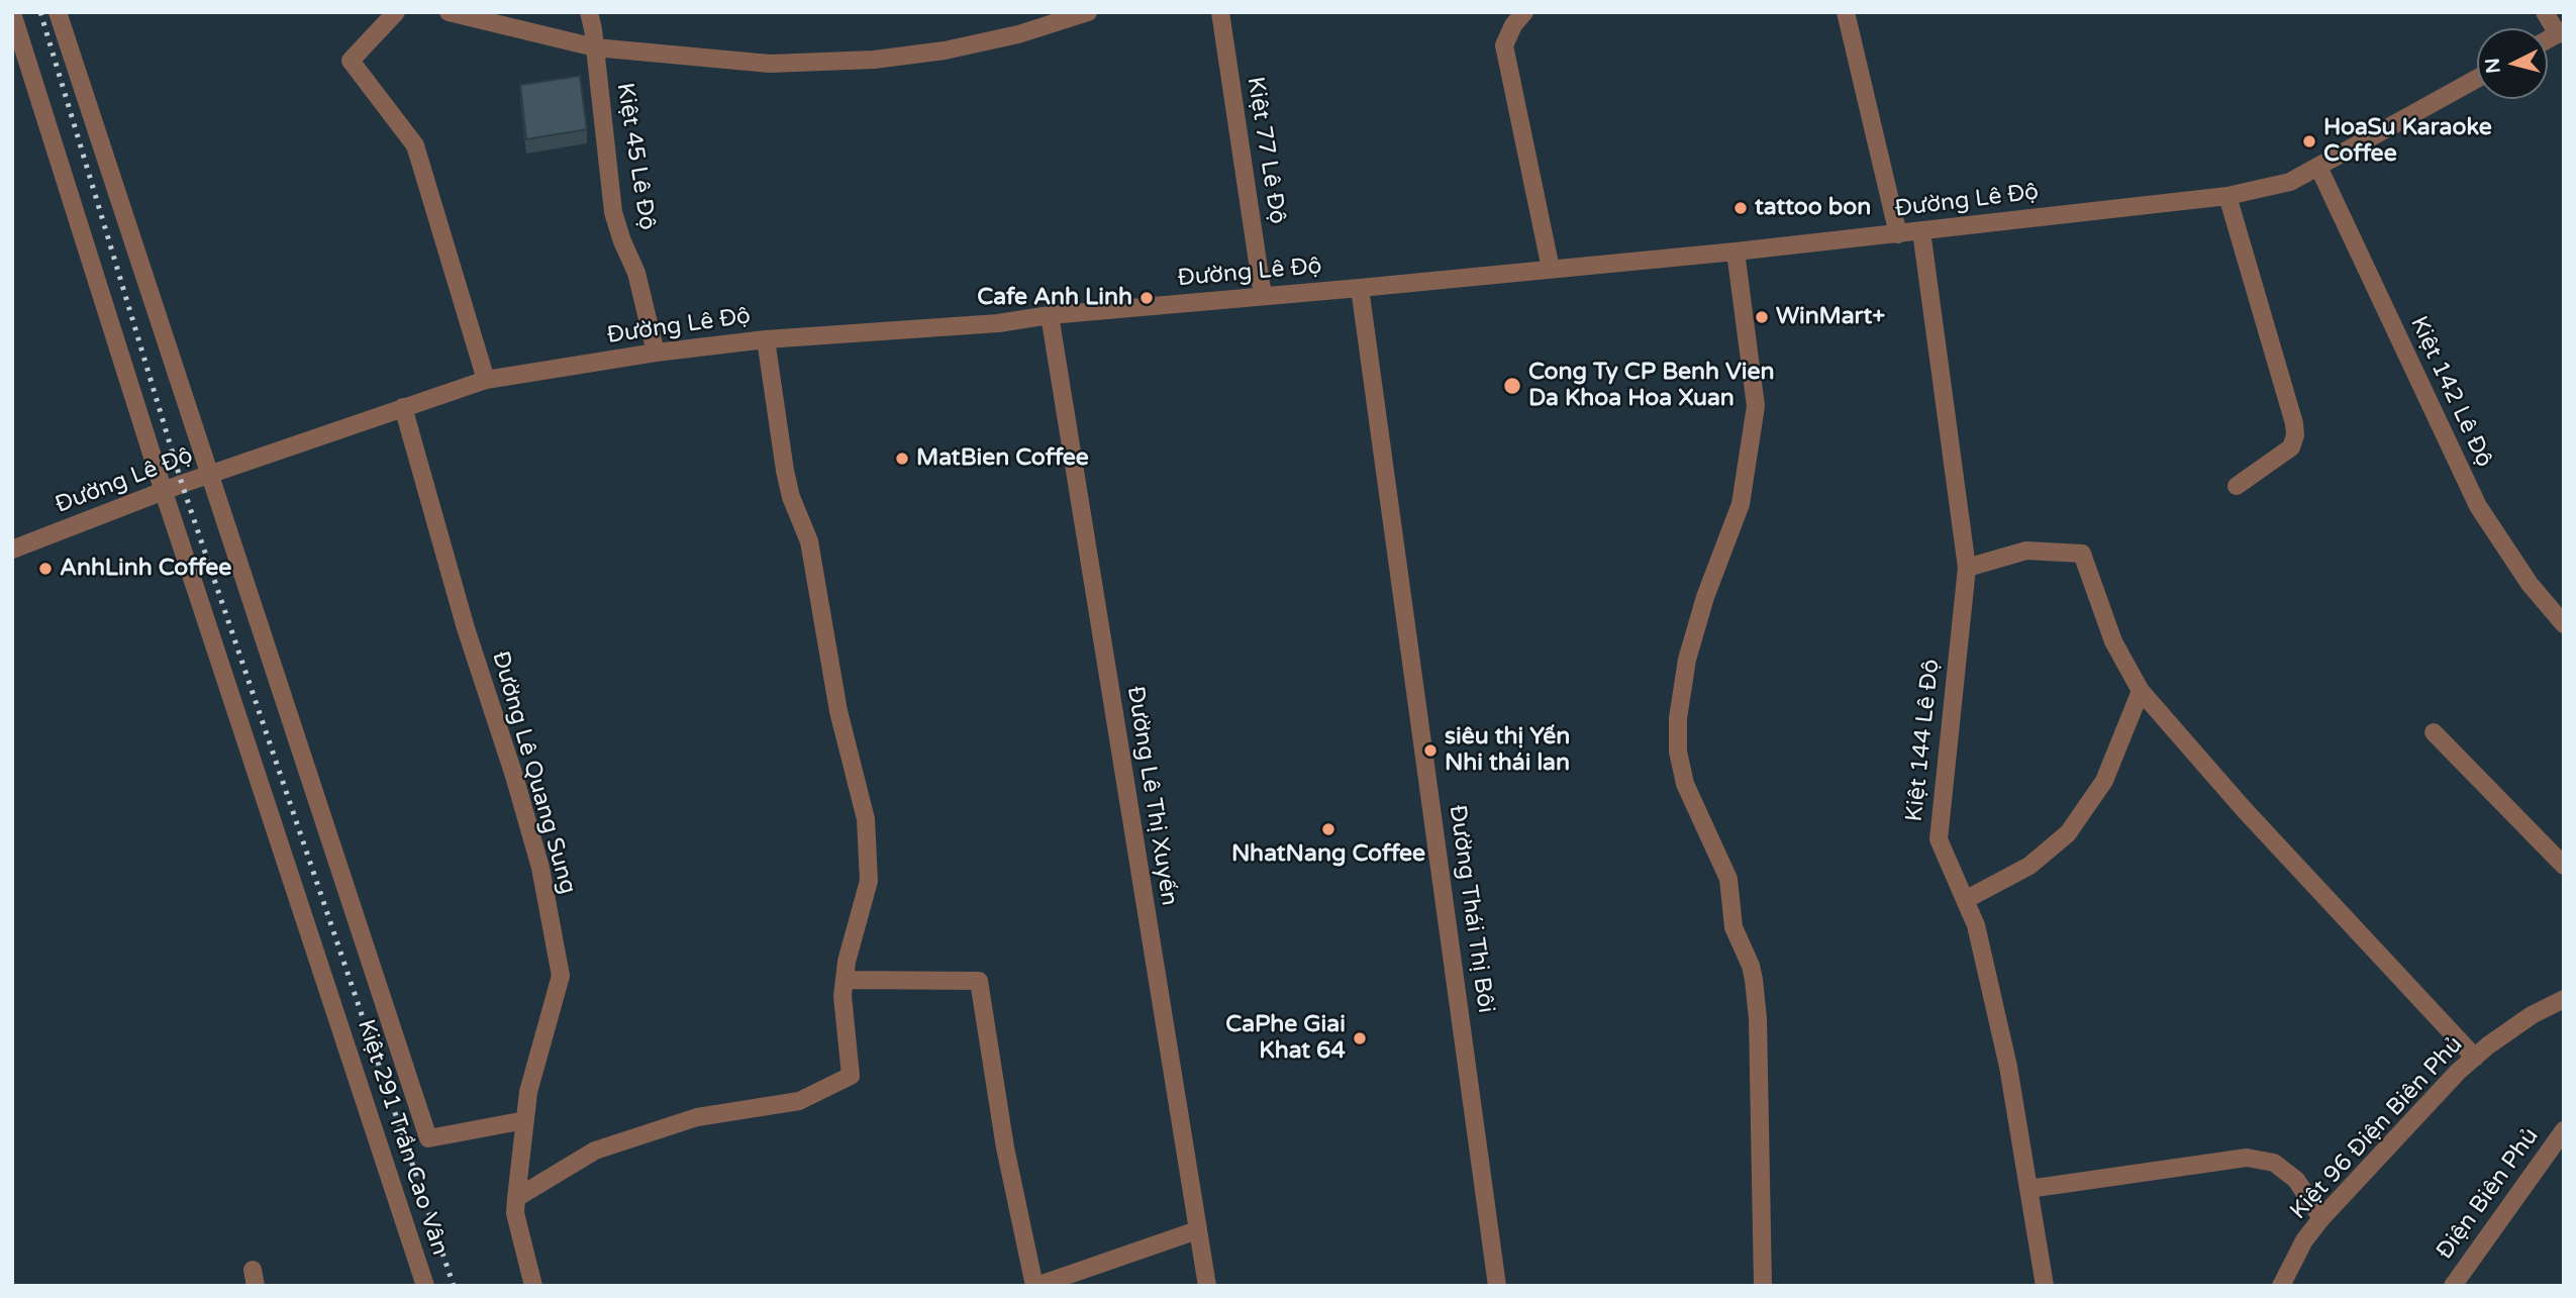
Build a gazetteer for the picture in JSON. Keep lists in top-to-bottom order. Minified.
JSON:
{"streets":{"street":["Kiệt 77 Lê Độ","Kiệt 45 Lê Độ","Đường Lê Độ","Kiệt 142 Lê Độ","Kiệt 144 Lê Độ","Đường Lê Quang Sung","Đường Lê Thị Xuyến","Đường Thái Thị Bôi","Kiệt 96 Điện Biên Phủ","Kiệt 291 Trần Cao Vân","Điện Biên Phủ"]},"crossings":[["Kiệt 77 Lê Độ","Đường Lê Độ"],["Kiệt 45 Lê Độ","Đường Lê Độ"],["Đường Lê Độ","Kiệt 142 Lê Độ"],["Đường Lê Độ","Kiệt 144 Lê Độ"],["Đường Lê Độ","Đường Lê Quang Sung"],["Đường Lê Độ","Đường Lê Thị Xuyến"],["Đường Lê Độ","Đường Thái Thị Bôi"],["Đường Lê Độ","Kiệt 291 Trần Cao Vân"]],"places":["HoaSu Karaoke Coffee","tattoo bon","Cafe Anh Linh","WinMart+","Cong Ty CP Benh Vien Da Khoa Hoa Xuan","MatBien Coffee","AnhLinh Coffee","siêu thị Yến Nhi thái lan","NhatNang Coffee","CaPhe Giai Khat 64"],"north":"left"}
